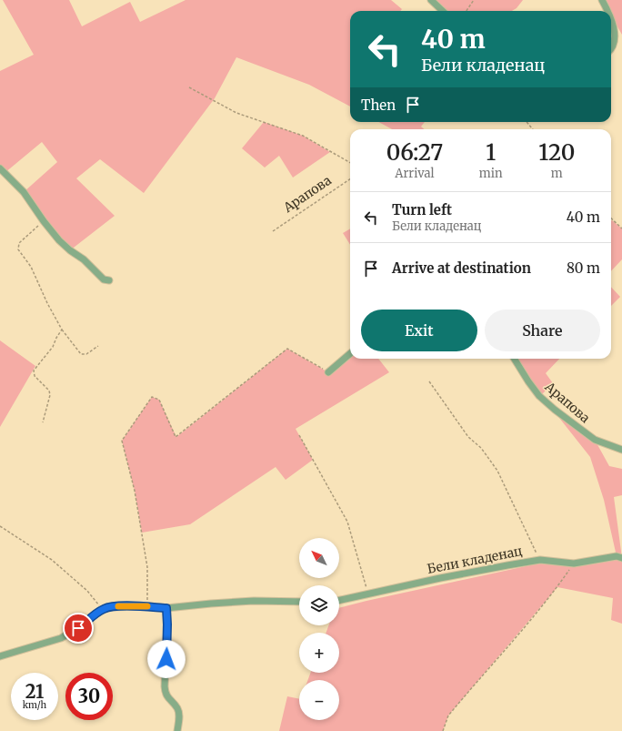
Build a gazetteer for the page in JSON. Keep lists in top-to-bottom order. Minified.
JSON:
{"streets":{"street":["Арапова","Бели кладенац"]},"north":"top left","page":{"turn":["40 m","Бели кладенац"],"then":"Then","eta":["06:27","Arrival","1","min","120","m"],"list":[{"name":"Turn left","note":"Бели кладенац","value":"40 m"},{"name":"Arrive at destination","value":"80 m"}],"buttons":["Exit","Share"],"map_buttons":["+","−"],"speed":"21 km/h","limit":"30"}}
